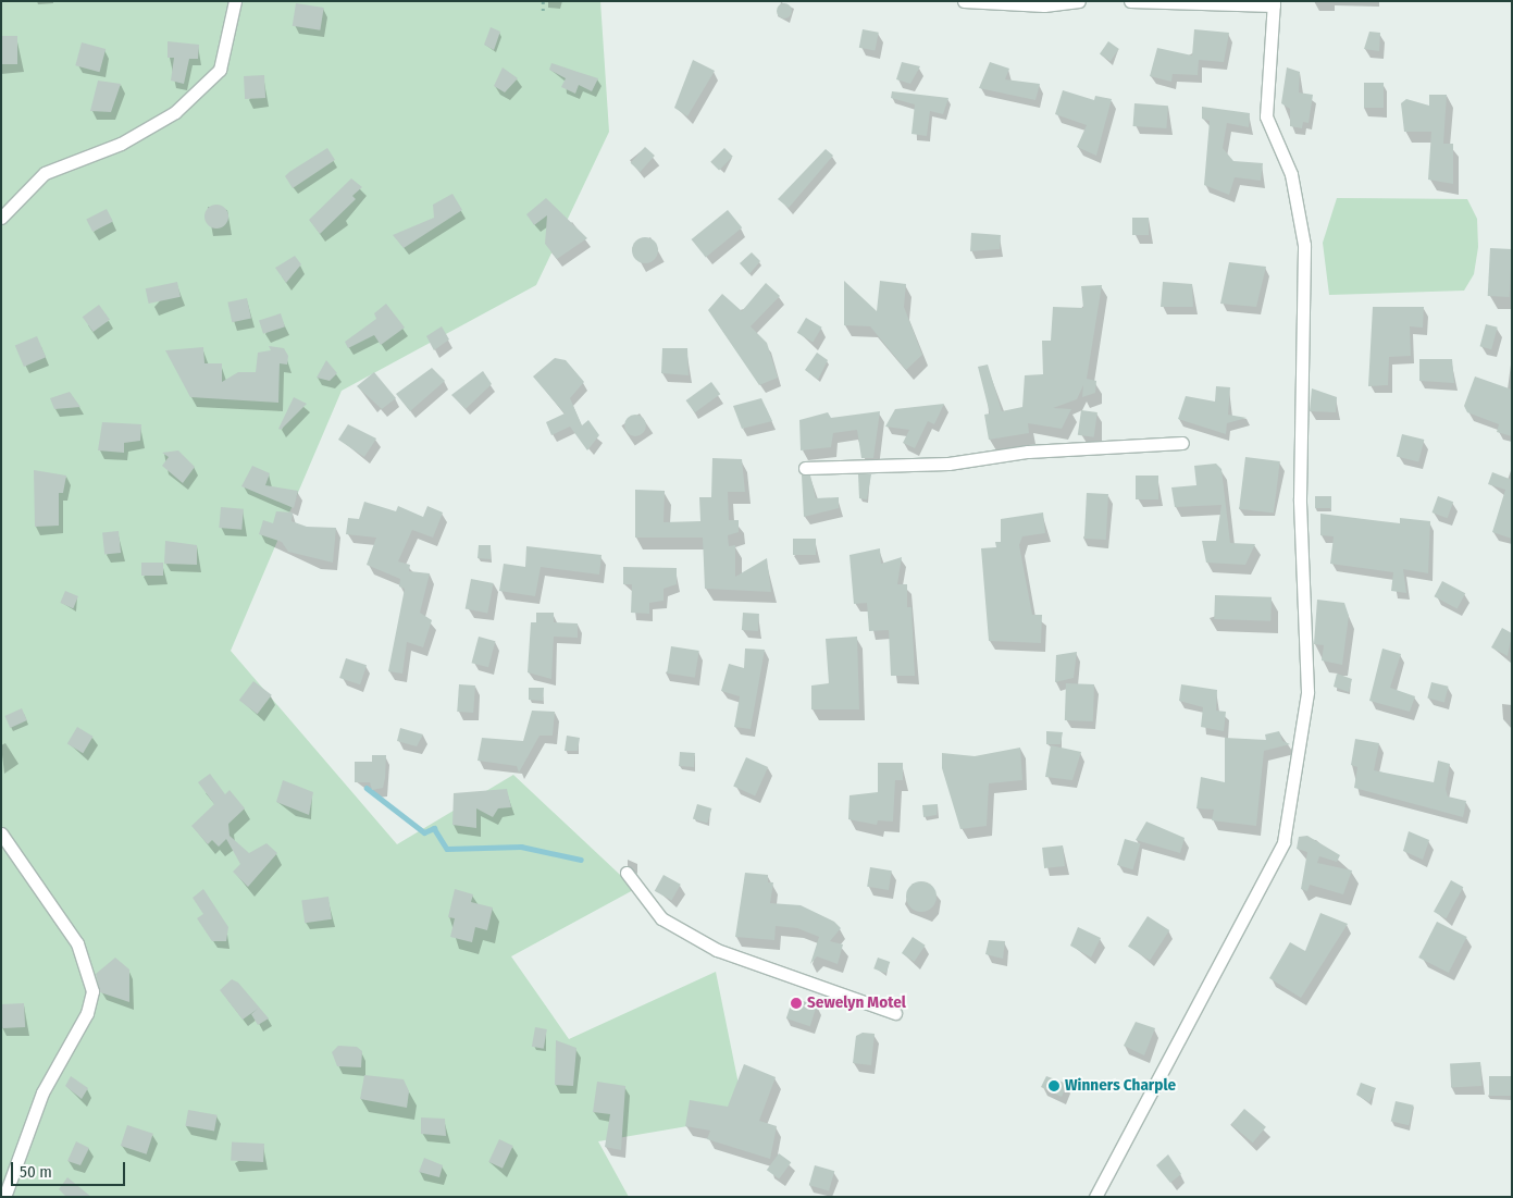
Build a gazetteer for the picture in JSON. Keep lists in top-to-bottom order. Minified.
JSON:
{"places":["Sewelyn Motel","Winners Charple"],"scale_bar":"50 m"}
